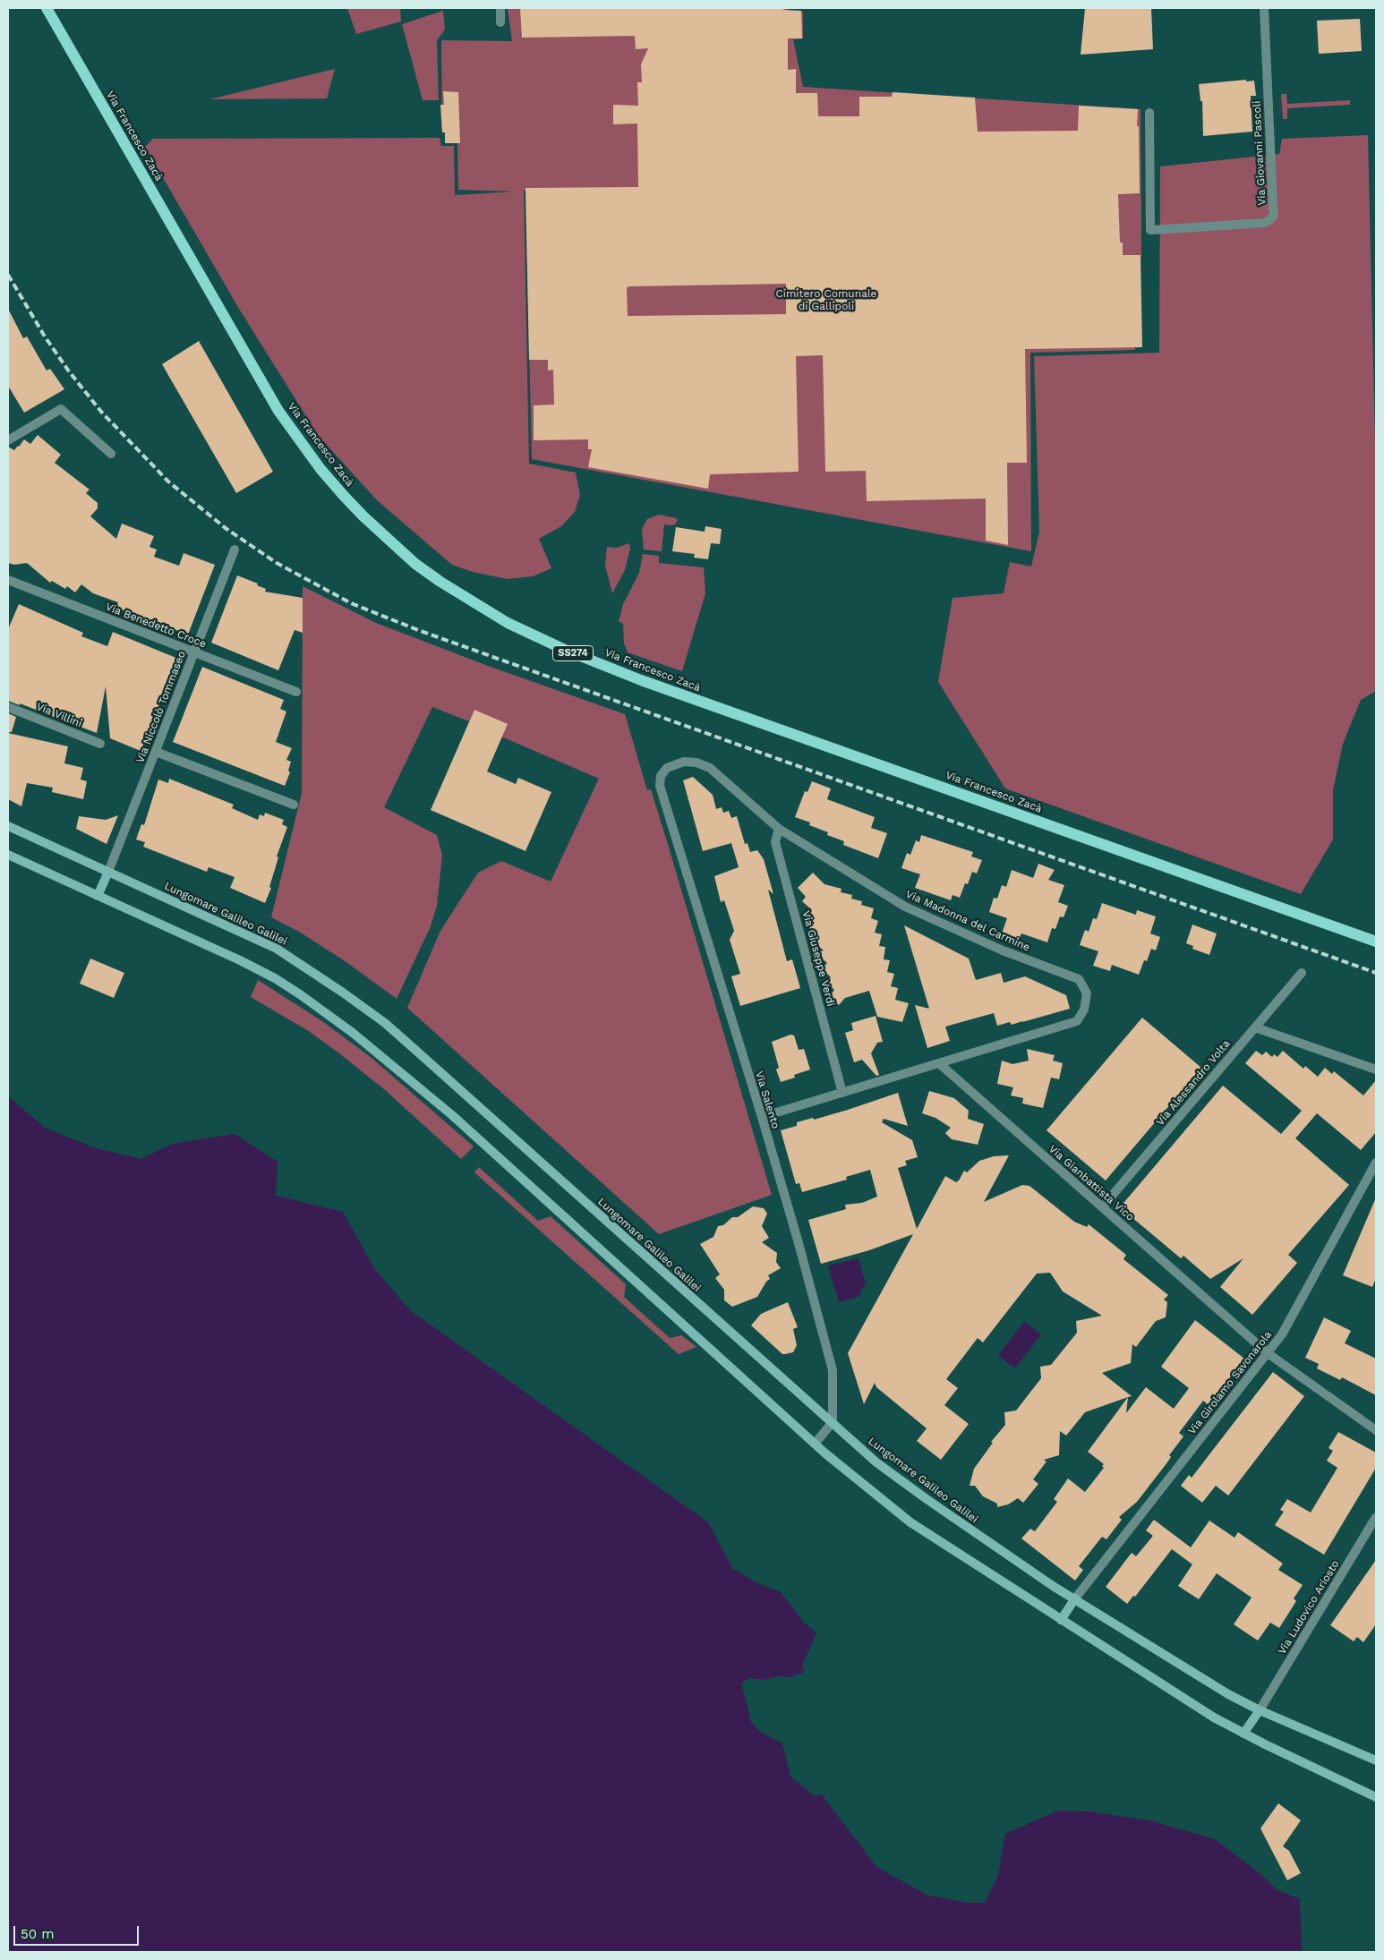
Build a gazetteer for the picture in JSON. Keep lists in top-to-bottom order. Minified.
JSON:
{"streets":{"main road":["Via Francesco Zacà","SS274","Lungomare Galileo Galilei"],"street":["Via Giovanni Pascoli","Via Benedetto Croce","Via Niccolò Tommaseo","Via Villini","Via Madonna del Carmine","Via Giuseppe Verdi","Via Alessandro Volta","Via Salento","Via Gianbattista Vico","Via Girolamo Savonarola","Via Ludovico Ariosto"]},"crossings":[["Via Benedetto Croce","Via Niccolò Tommaseo"],["Via Niccolò Tommaseo","Lungomare Galileo Galilei"],["Lungomare Galileo Galilei","Via Salento"],["Lungomare Galileo Galilei","Via Girolamo Savonarola"],["Lungomare Galileo Galilei","Via Ludovico Ariosto"],["Via Madonna del Carmine","Via Giuseppe Verdi"],["Via Madonna del Carmine","Via Salento"],["Via Madonna del Carmine","Via Gianbattista Vico"],["Via Alessandro Volta","Via Gianbattista Vico"],["Via Gianbattista Vico","Via Girolamo Savonarola"]],"parks":["Cimitero Comunale di Gallipoli"],"scale_bar":"50 m"}
